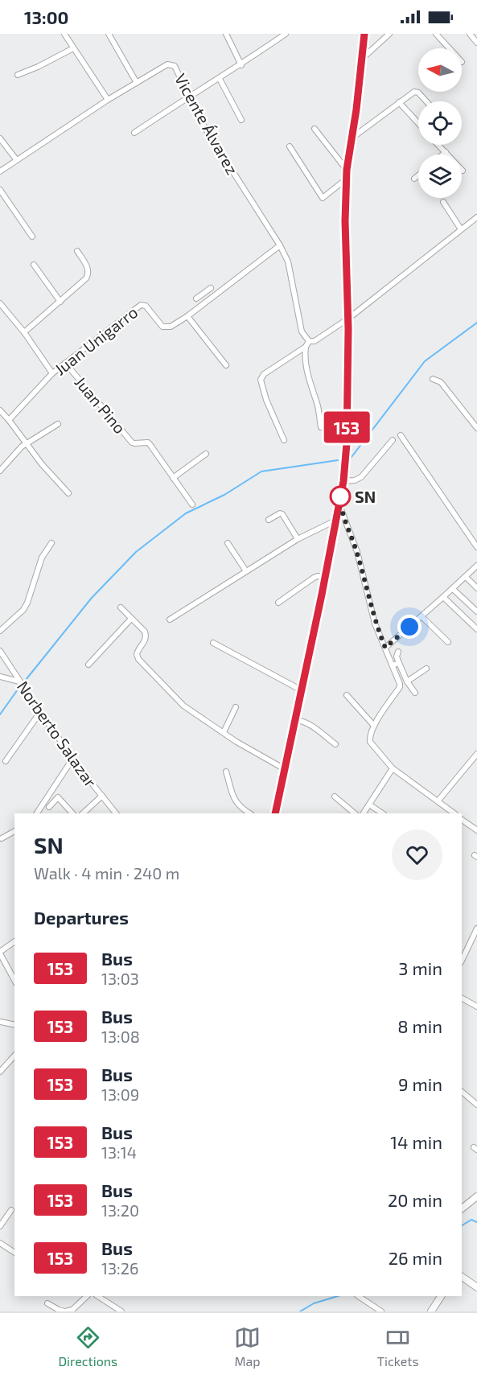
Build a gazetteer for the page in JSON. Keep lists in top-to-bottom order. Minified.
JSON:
{"streets":{"street":["Vicente Álvarez","Juan Unigarro","Juan Pino","Norberto Salazar"]},"crossings":[["Vicente Álvarez","Juan Unigarro"],["Juan Unigarro","Juan Pino"]],"places":["SN"],"lines":["bus line 153"],"north":"left","page":{"status":"13:00","on_map":"153","heading":[["SN","Walk · 4 min · 240 m"],"Departures"],"list":[{"mark":"153","name":"Bus","note":"13:03","value":"3 min"},{"mark":"153","name":"Bus","note":"13:08","value":"8 min"},{"mark":"153","name":"Bus","note":"13:09","value":"9 min"},{"mark":"153","name":"Bus","note":"13:14","value":"14 min"},{"mark":"153","name":"Bus","note":"13:20","value":"20 min"},{"mark":"153","name":"Bus","note":"13:26","value":"26 min"}],"tabs":["Directions","Map","Tickets"]}}
